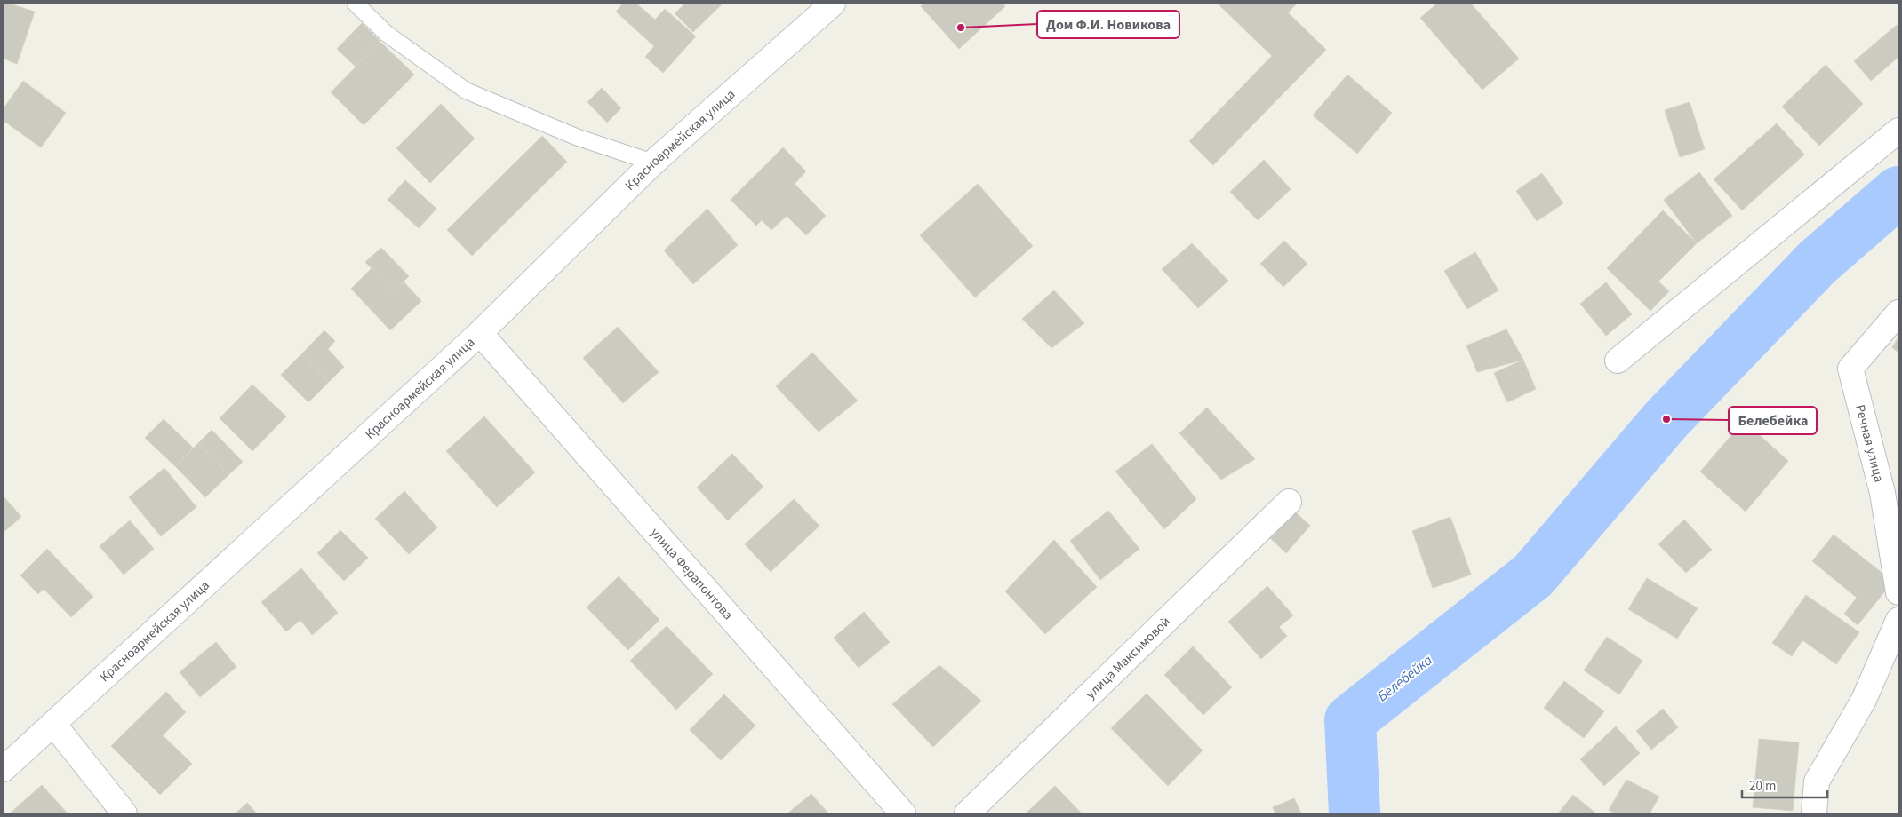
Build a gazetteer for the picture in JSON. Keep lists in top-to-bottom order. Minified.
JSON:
{"streets":{"street":["Красноармейская улица","Речная улица","улица Ферапонтова","улица Максимовой"]},"crossings":[["Красноармейская улица","улица Ферапонтова"]],"water":["Белебейка"],"places":["Дом Ф.И. Новикова","Белебейка"],"scale_bar":"20 m"}
